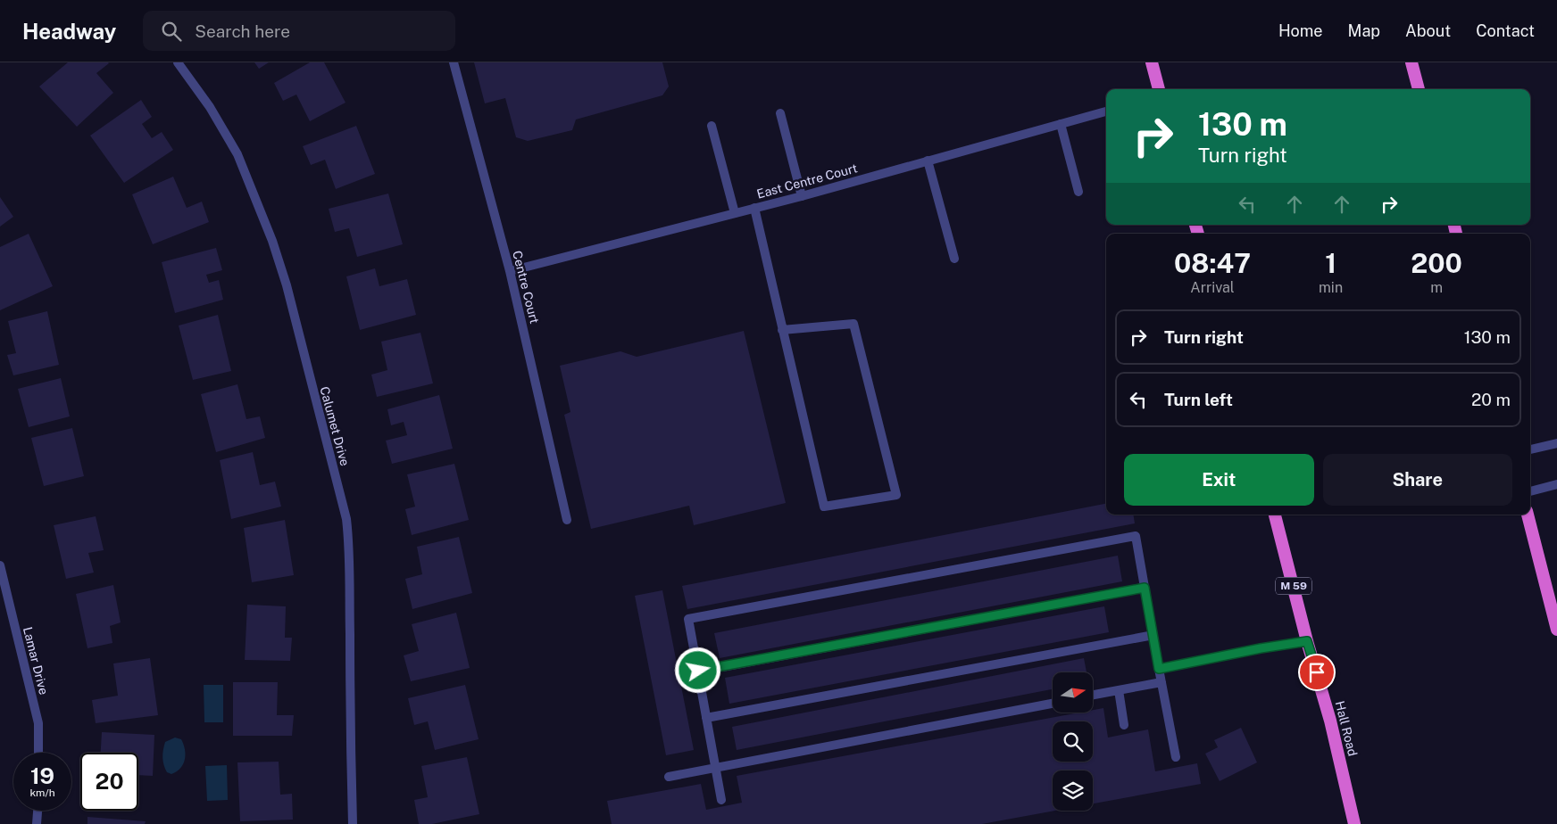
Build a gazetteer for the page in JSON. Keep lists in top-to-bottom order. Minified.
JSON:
{"streets":{"highway":["M 59","Hall Road"],"street":["East Centre Court","Centre Court","Calumet Drive","Lamar Drive"]},"crossings":[["East Centre Court","Centre Court"]],"north":"right","page":{"header":"Headway","search":"Search here","nav":["Home","Map","About","Contact"],"turn":["130 m","Turn right"],"eta":["08:47","Arrival","1","min","200","m"],"list":[{"name":"Turn right","value":"130 m"},{"name":"Turn left","value":"20 m"}],"buttons":["Exit","Share"],"speed":"19 km/h","limit":"20"}}
